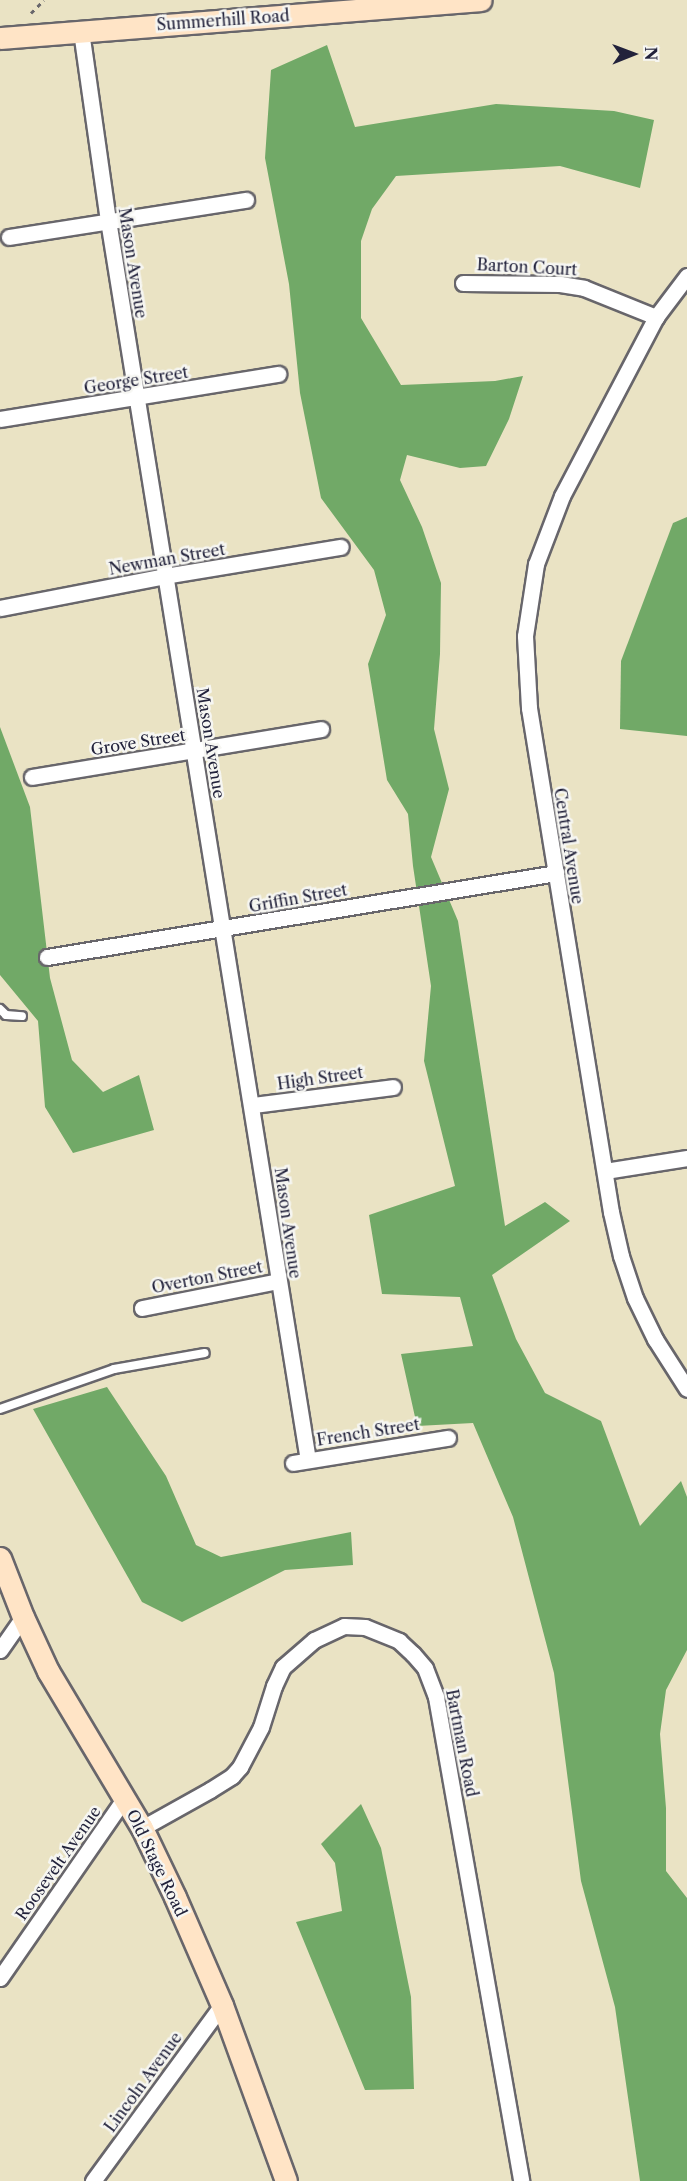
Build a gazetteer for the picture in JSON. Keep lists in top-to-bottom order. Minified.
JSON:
{"streets":{"street":["Summerhill Road","Mason Avenue","Barton Court","George Street","Newman Street","Grove Street","Central Avenue","Griffin Street","High Street","Overton Street","French Street","Bartman Road","Roosevelt Avenue","Old Stage Road","Lincoln Avenue"]},"crossings":[["Summerhill Road","Mason Avenue"],["Mason Avenue","George Street"],["Mason Avenue","Newman Street"],["Mason Avenue","Grove Street"],["Mason Avenue","Griffin Street"],["Mason Avenue","High Street"],["Mason Avenue","Overton Street"],["Mason Avenue","French Street"],["Barton Court","Central Avenue"],["Central Avenue","Griffin Street"],["Bartman Road","Old Stage Road"],["Roosevelt Avenue","Old Stage Road"],["Old Stage Road","Lincoln Avenue"]],"north":"right"}
